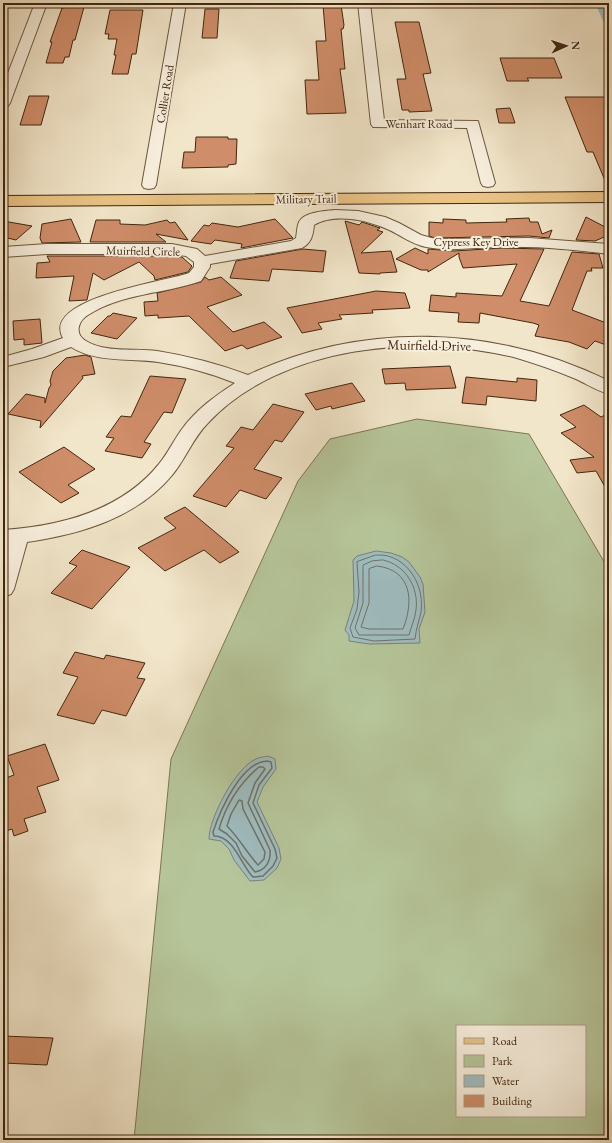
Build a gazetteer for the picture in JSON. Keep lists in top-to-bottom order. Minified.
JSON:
{"streets":{"main road":["Military Trail"],"street":["Collier Road","Wenhart Road","Cypress Key Drive","Muirfield Circle","Muirfield Drive"]},"crossings":[["Wenhart Road","Military Trail"],["Cypress Key Drive","Muirfield Circle"]],"legend":["Road","Park","Water","Building"],"north":"right"}
